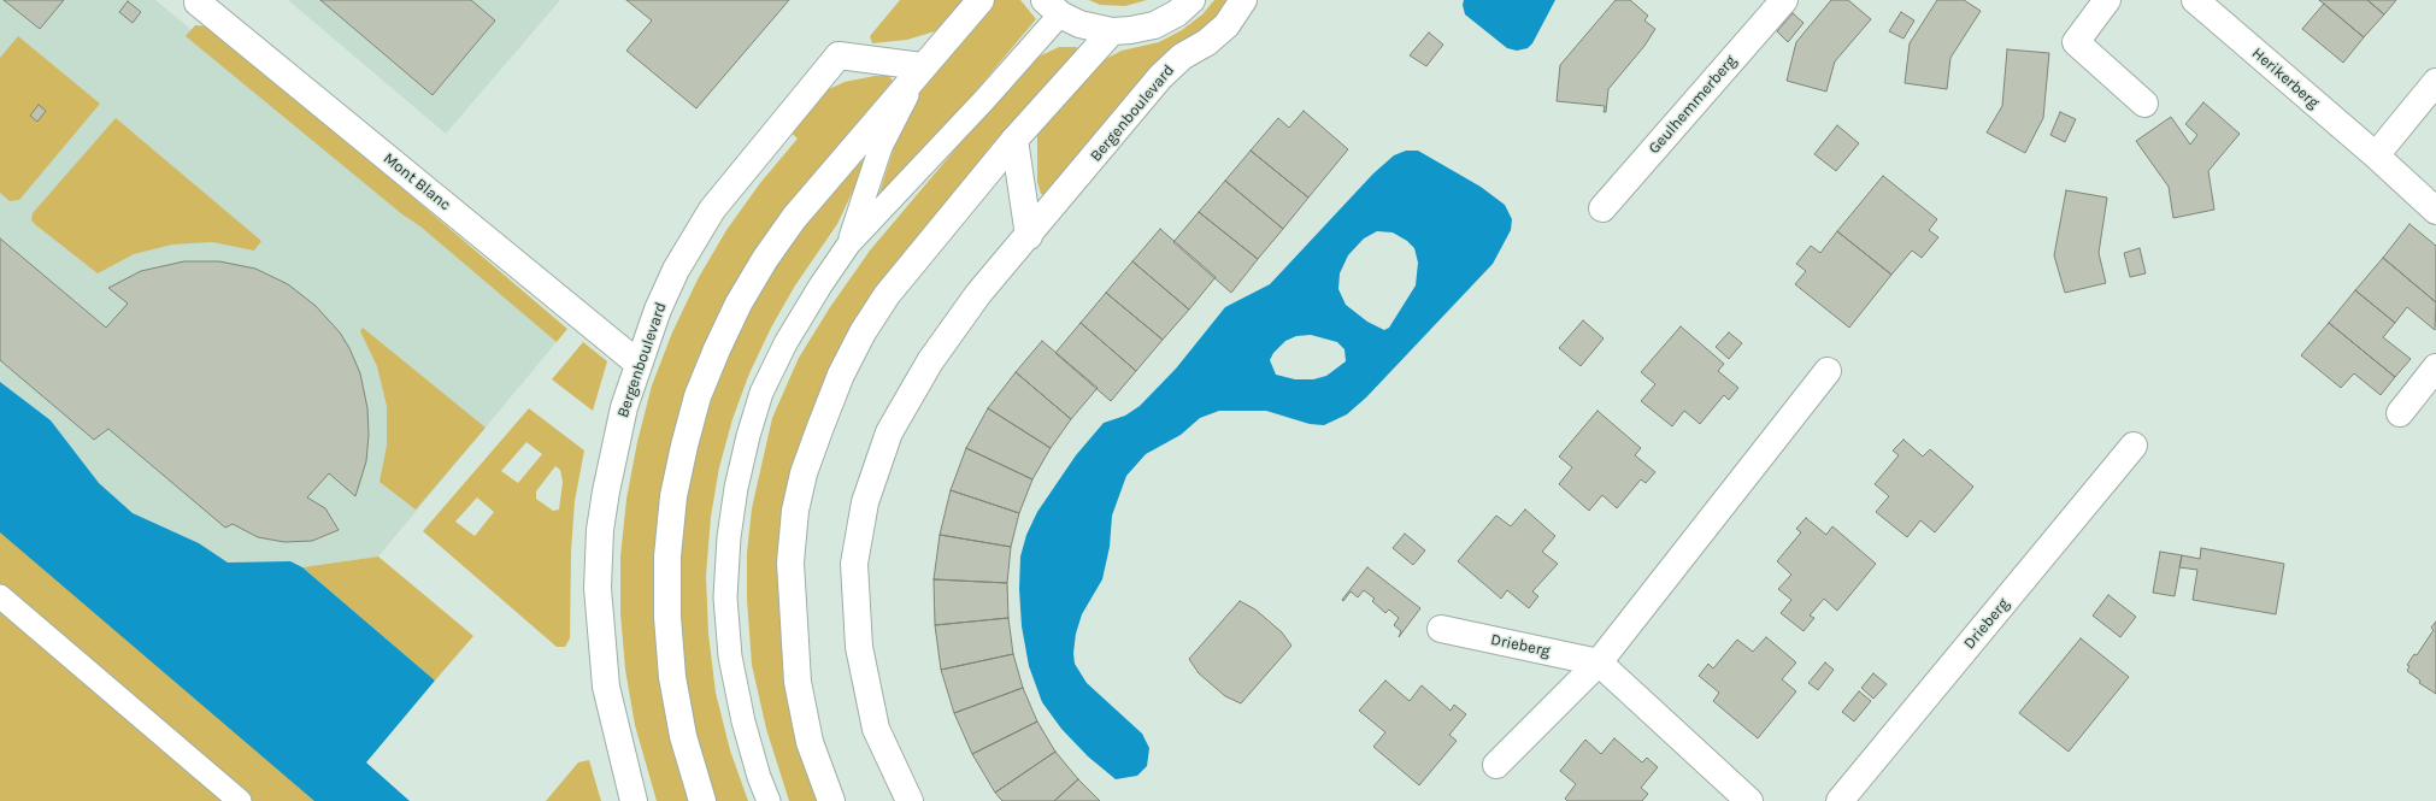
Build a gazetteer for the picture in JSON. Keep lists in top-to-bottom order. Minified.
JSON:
{"streets":{"street":["Herikerberg","Geulhemmerberg","Bergenboulevard","Mont Blanc","Drieberg"]},"crossings":[["Bergenboulevard","Mont Blanc"]]}
